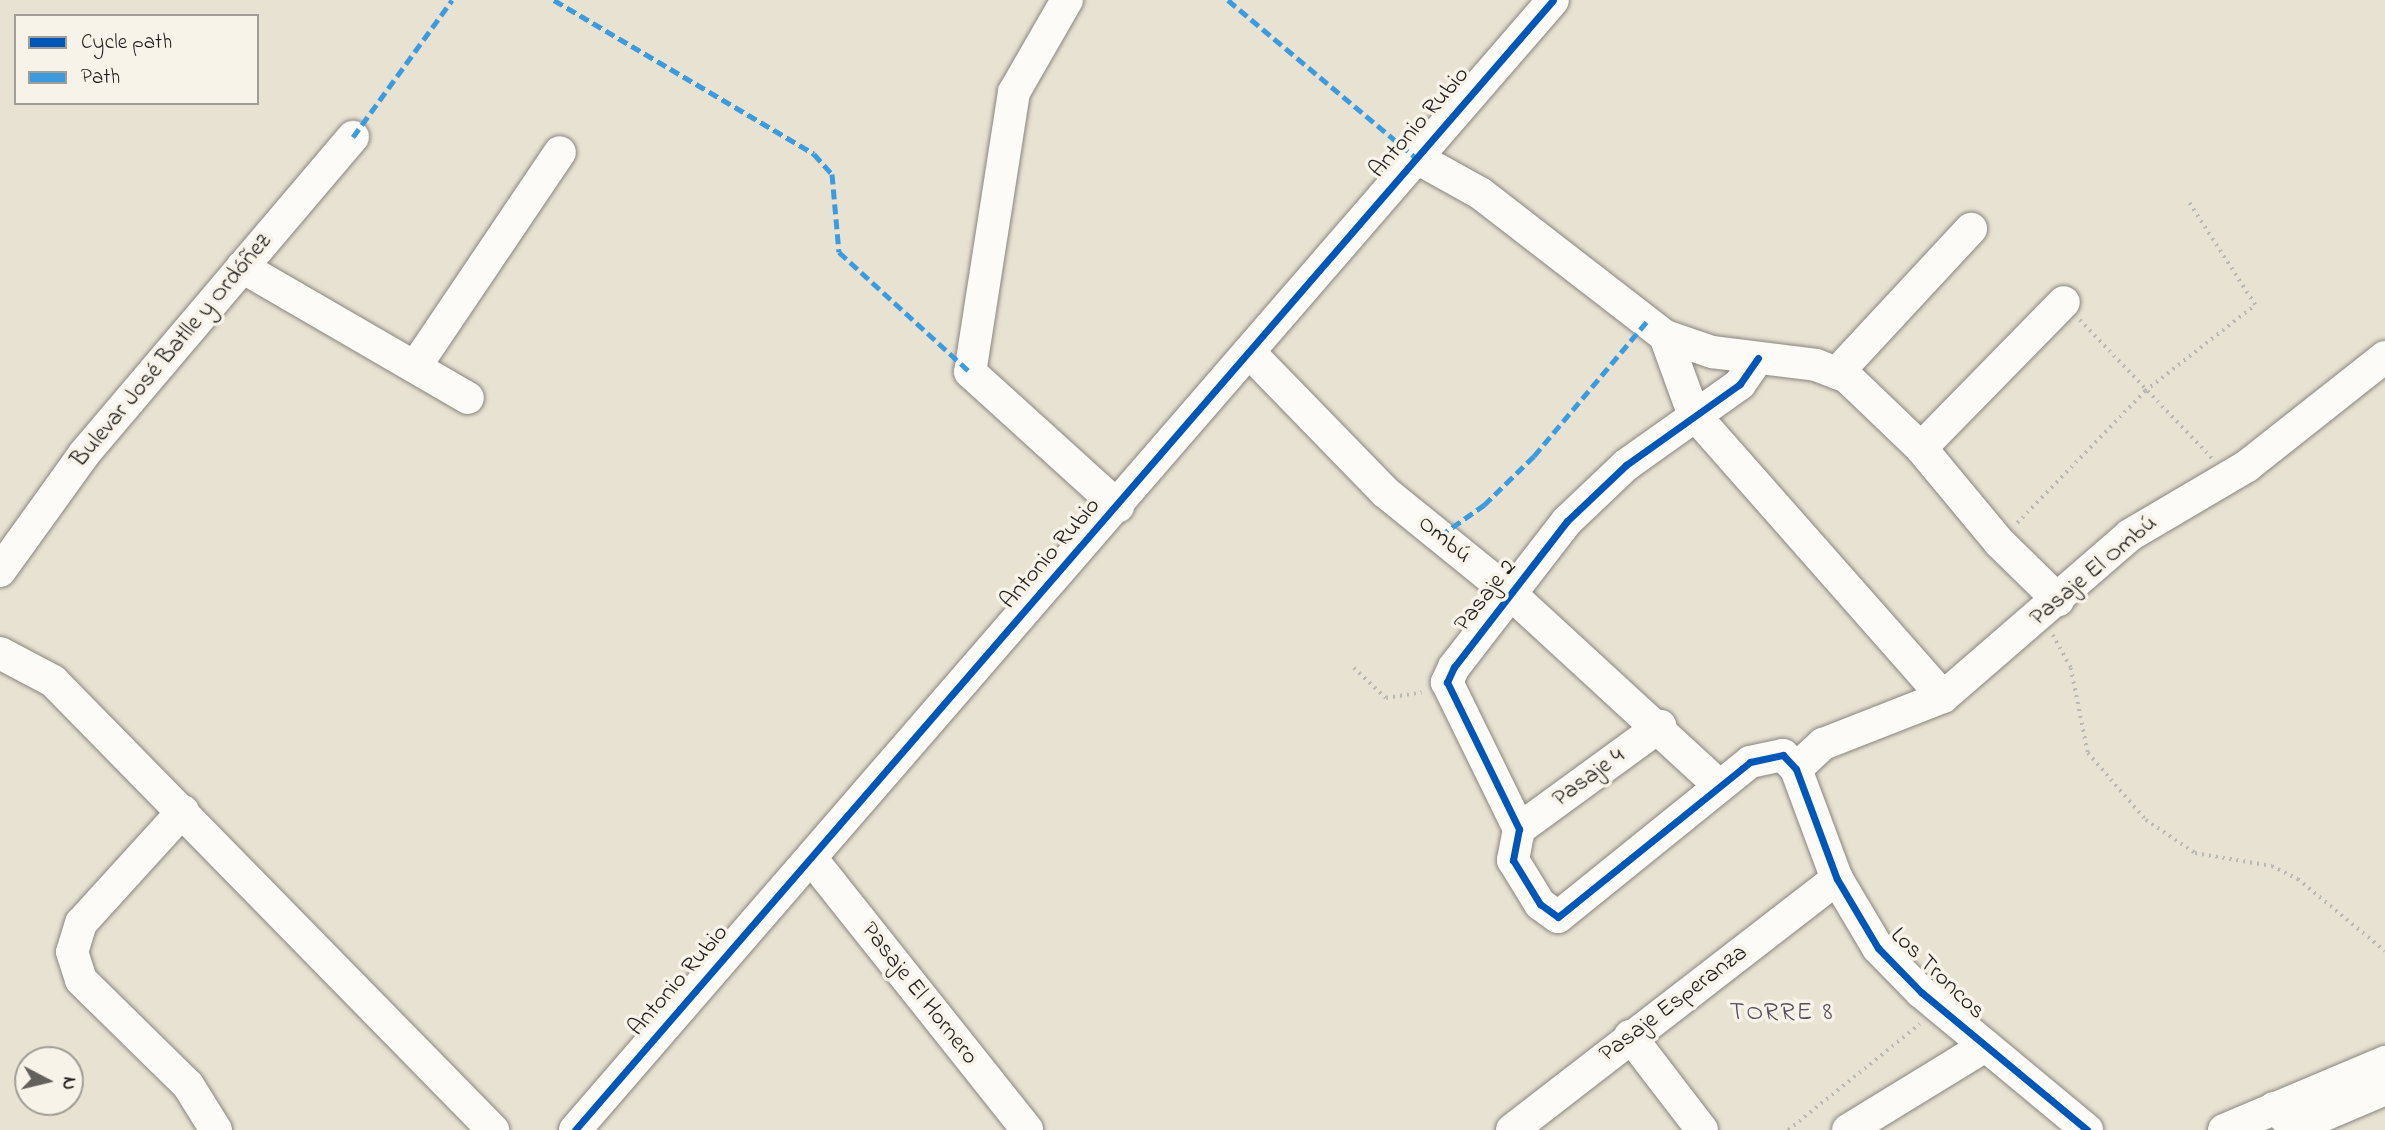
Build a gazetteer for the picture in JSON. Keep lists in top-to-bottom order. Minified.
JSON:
{"streets":{"street":["Antonio Rubio","Bulevar José Batlle y Ordóñez","Ombú","Pasaje El Ombú","Pasaje 2","Pasaje 4","Los Troncos","Pasaje El Hornero","Pasaje Esperanza"]},"crossings":[["Antonio Rubio","Ombú"],["Antonio Rubio","Pasaje El Hornero"],["Ombú","Pasaje 2"],["Ombú","Pasaje 4"],["Pasaje El Ombú","Los Troncos"],["Los Troncos","Pasaje Esperanza"]],"districts":["TORRE 8"],"legend":["Cycle path","Path"],"north":"right"}
